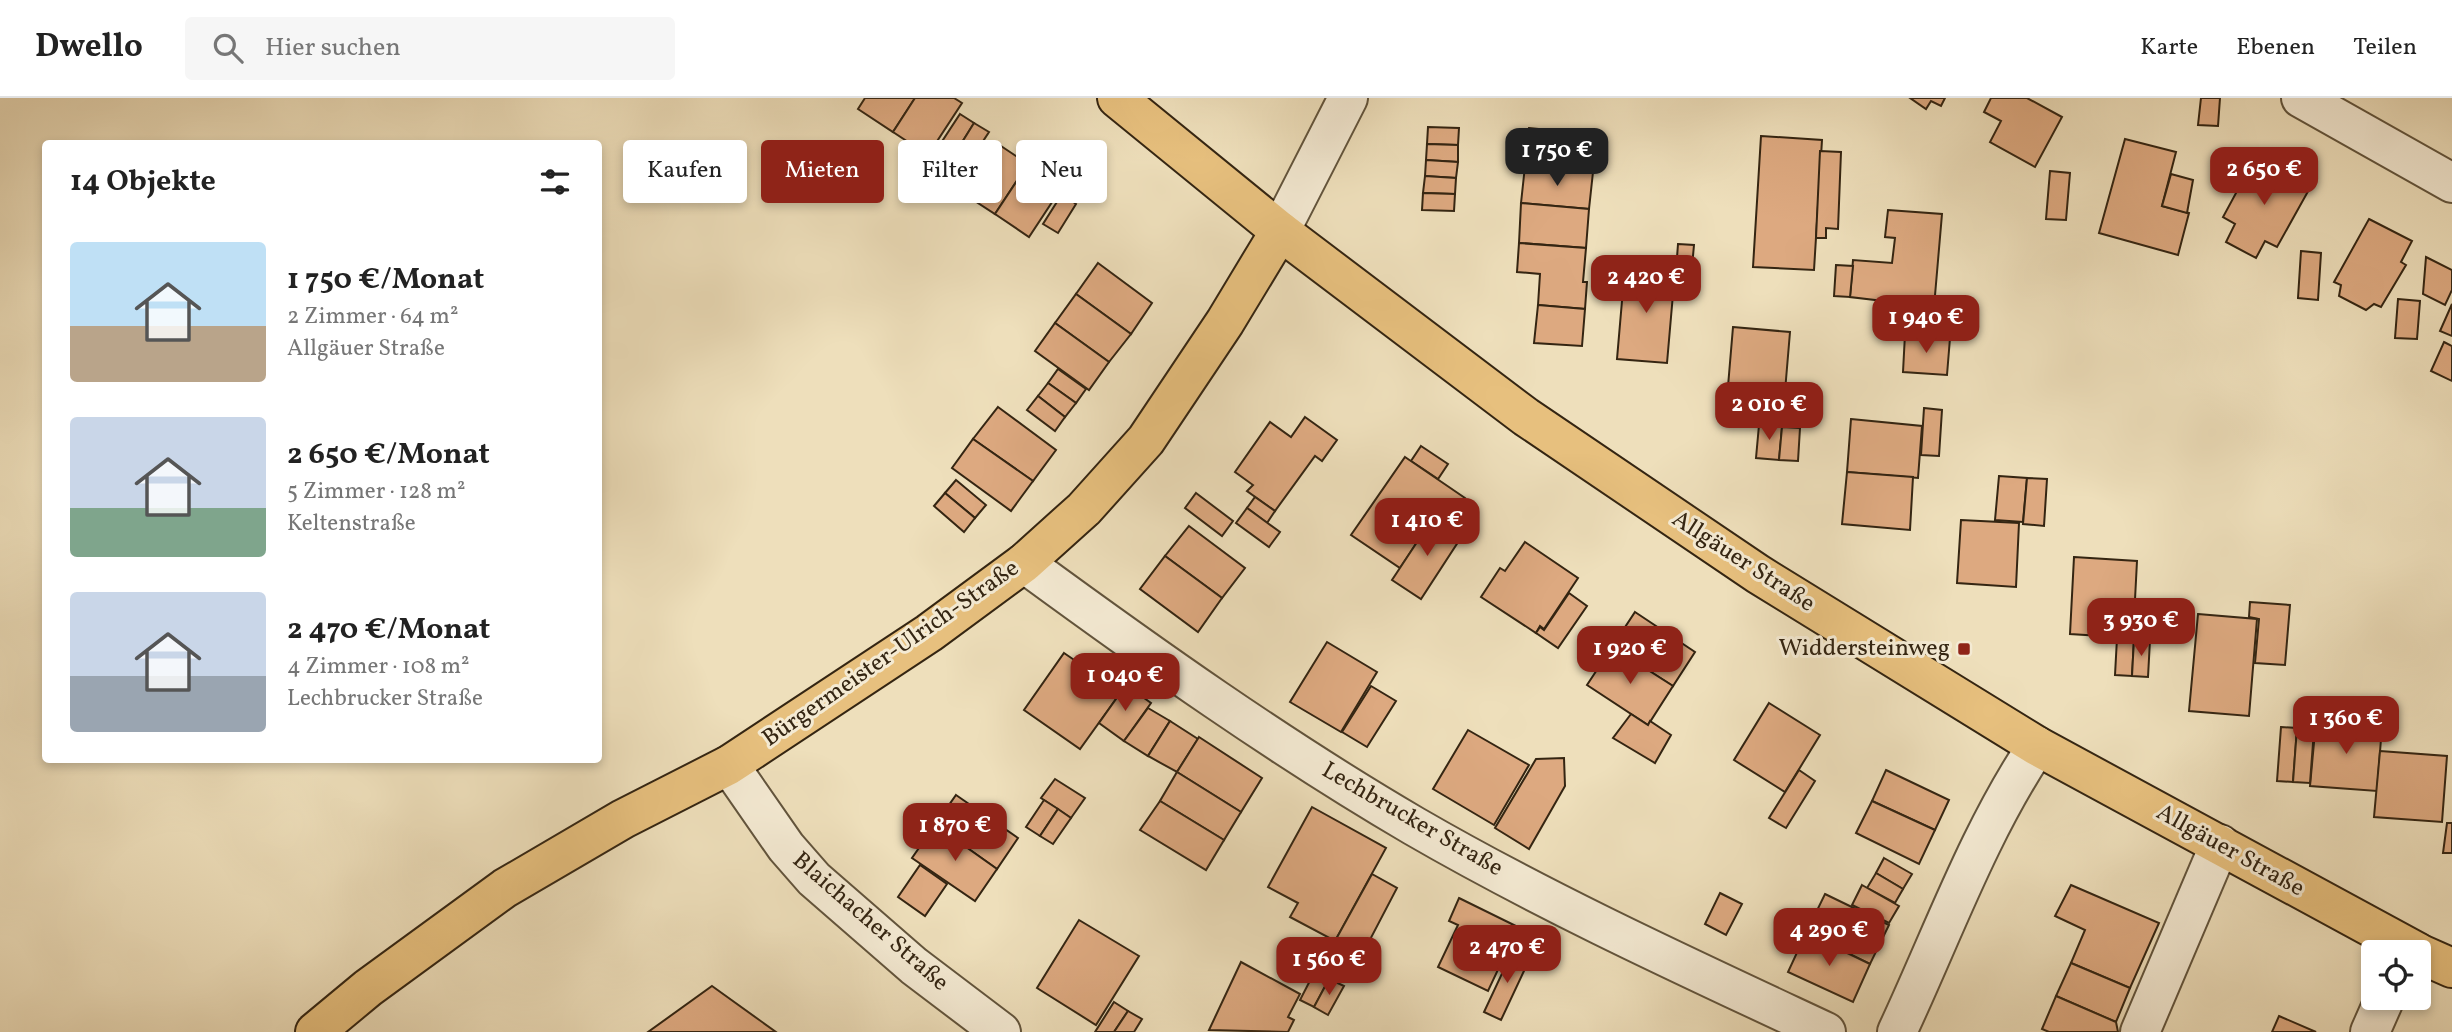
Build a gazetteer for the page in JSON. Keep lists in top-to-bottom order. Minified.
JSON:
{"streets":{"main road":["Allgäuer Straße","Bürgermeister-Ulrich-Straße"],"street":["Lechbrucker Straße","Blaichacher Straße"]},"crossings":[["Allgäuer Straße","Bürgermeister-Ulrich-Straße"],["Bürgermeister-Ulrich-Straße","Lechbrucker Straße"],["Bürgermeister-Ulrich-Straße","Blaichacher Straße"]],"places":{"transit":["Widdersteinweg"]},"page":{"header":"Dwello","search":"Hier suchen","nav":["Karte","Ebenen","Teilen"],"price":["1 750 €","2 650 €","2 420 €","1 940 €","2 010 €","1 410 €","3 930 €","1 920 €","1 040 €","1 360 €","1 870 €","4 290 €","2 470 €","1 560 €"],"chip":["Kaufen","Mieten","Filter","Neu"],"heading":"14 Objekte","list":[{"name":"1 750 €/Monat","note":"2 Zimmer · 64 m² · Allgäuer Straße"},{"name":"2 650 €/Monat","note":"5 Zimmer · 128 m² · Keltenstraße"},{"name":"2 470 €/Monat","note":"4 Zimmer · 108 m² · Lechbrucker Straße"}]}}
